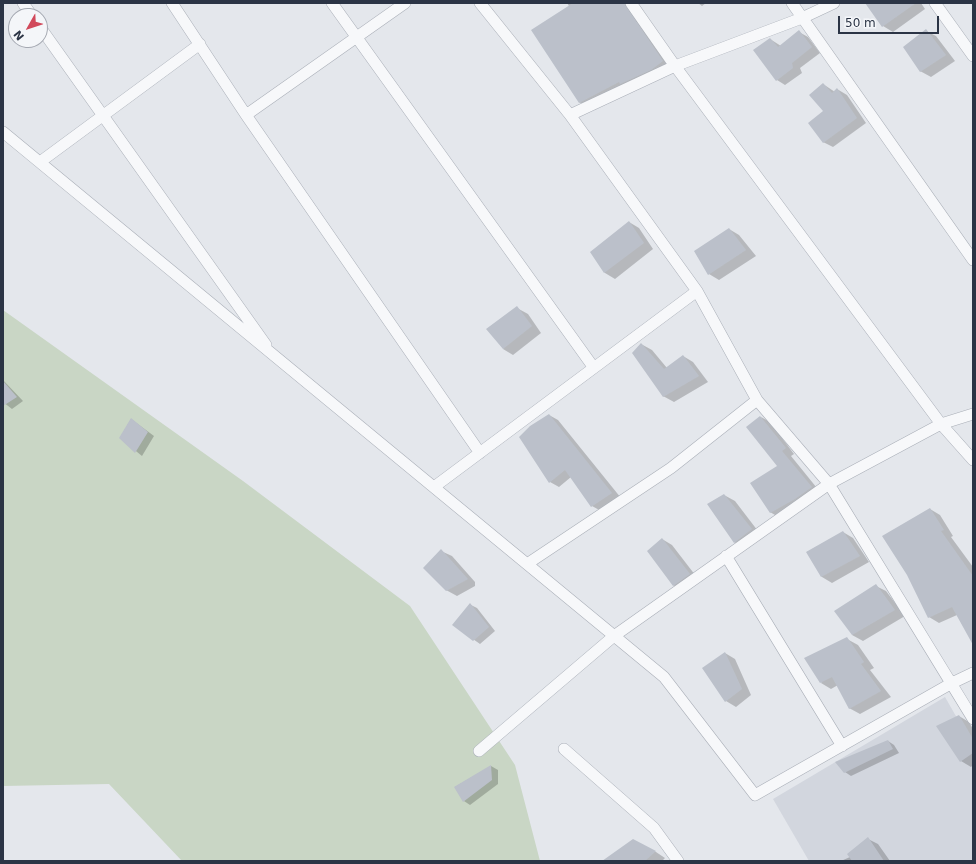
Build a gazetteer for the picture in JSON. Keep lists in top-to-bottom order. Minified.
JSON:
{"scale_bar":"50 m","north":"bottom left"}
